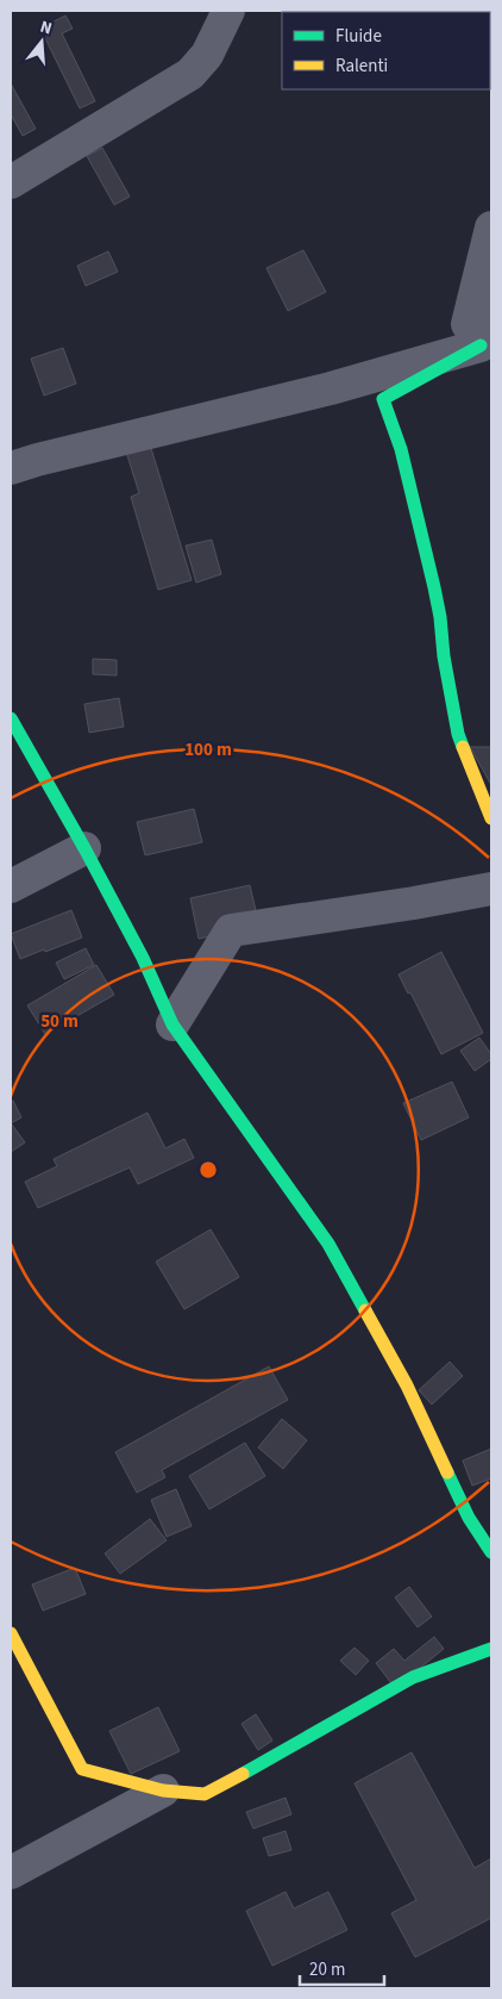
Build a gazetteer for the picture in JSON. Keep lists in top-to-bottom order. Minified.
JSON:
{"legend":["Fluide","Ralenti"],"scale_bar":"20 m","north":"top","rings":["100 m","50 m"]}
